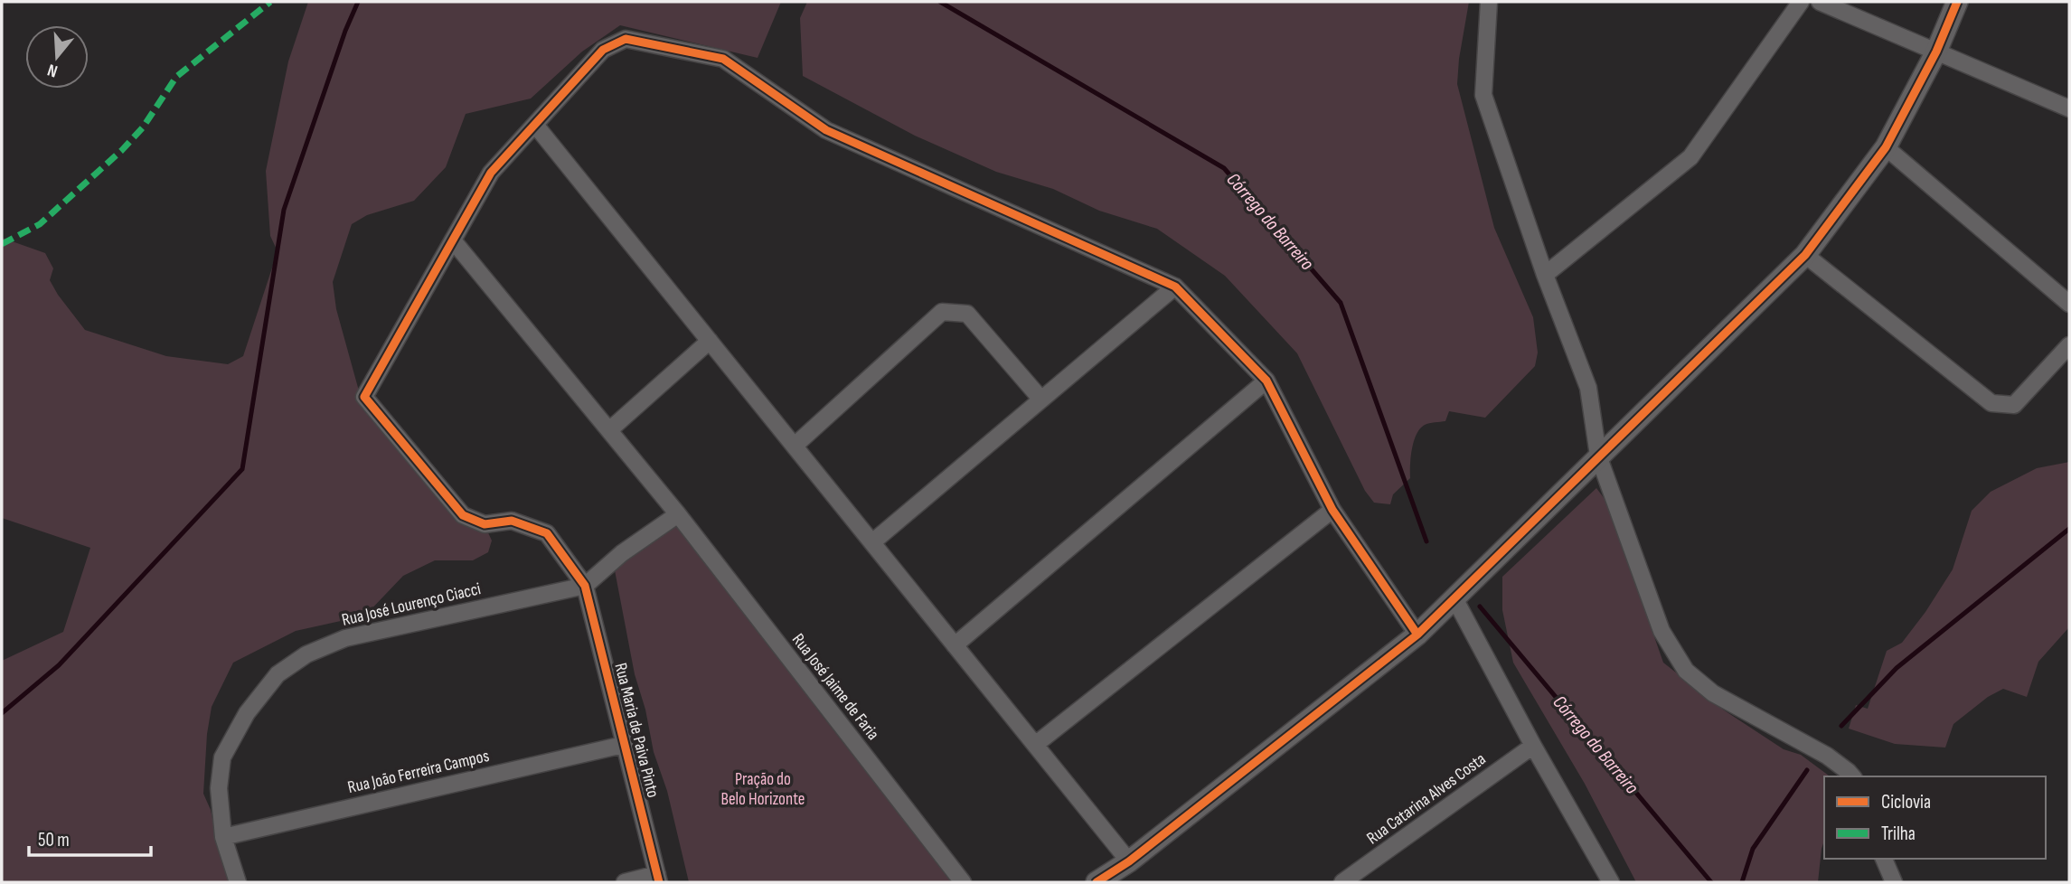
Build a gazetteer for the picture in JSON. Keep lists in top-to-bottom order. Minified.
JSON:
{"streets":{"street":["Rua José Lourenço Ciacci","Rua José Jaime de Faria","Rua Maria de Paiva Pinto","Rua João Ferreira Campos","Rua Catarina Alves Costa"]},"crossings":[["Rua José Lourenço Ciacci","Rua José Jaime de Faria"],["Rua José Lourenço Ciacci","Rua Maria de Paiva Pinto"],["Rua José Lourenço Ciacci","Rua João Ferreira Campos"],["Rua Maria de Paiva Pinto","Rua João Ferreira Campos"]],"water":["Córrego do Barreiro"],"parks":["Pração do Belo Horizonte"],"legend":["Ciclovia","Trilha"],"scale_bar":"50 m","north":"bottom"}
